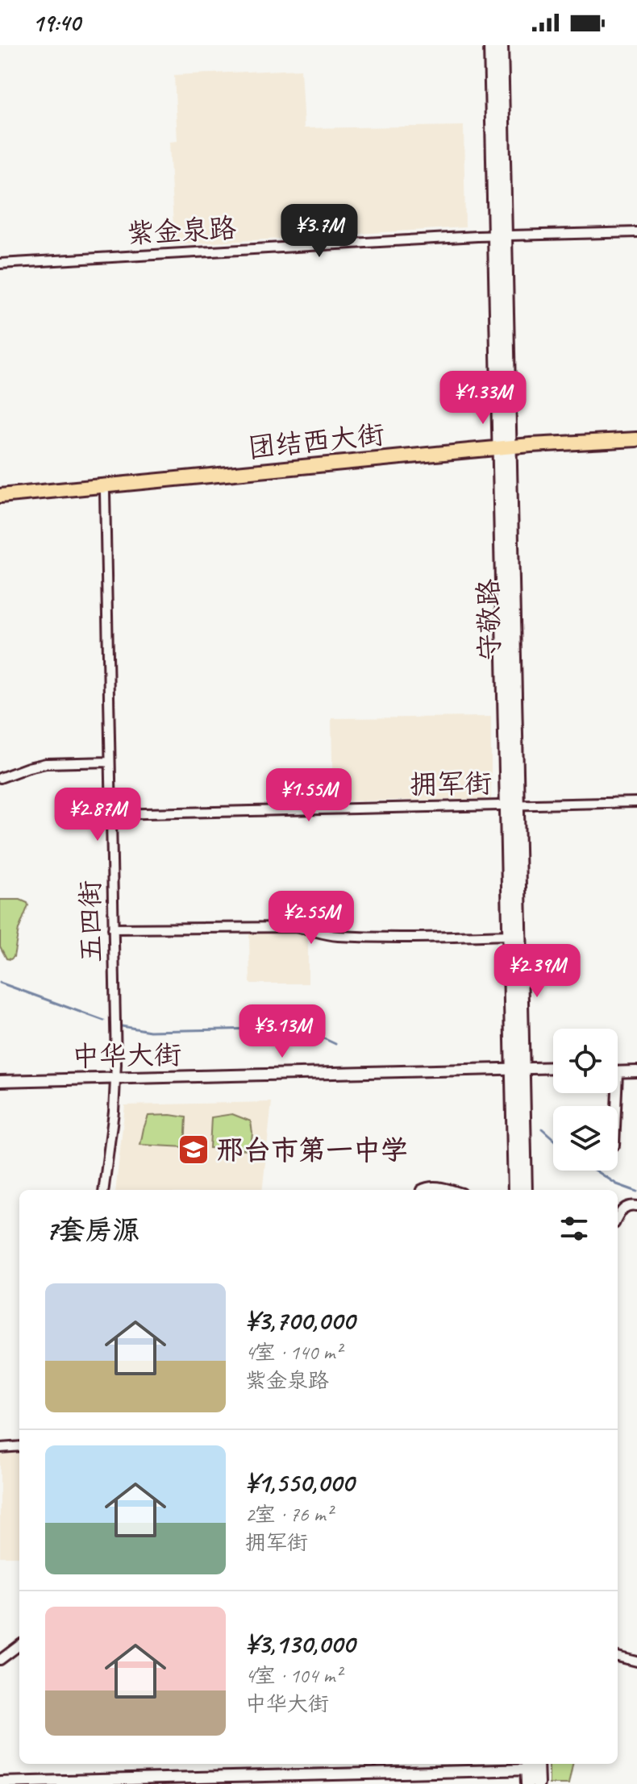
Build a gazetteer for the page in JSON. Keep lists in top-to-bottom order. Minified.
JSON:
{"streets":{"main road":["团结西大街","守敬路"],"street":["紫金泉路","拥军街","五四街","中华大街"]},"crossings":[["紫金泉路","守敬路"],["团结西大街","守敬路"],["团结西大街","五四街"],["守敬路","拥军街"],["守敬路","中华大街"],["拥军街","五四街"],["五四街","中华大街"]],"places":{"school or university":["邢台市第一中学"]},"page":{"status":"19:40","price":["¥3.7M","¥1.33M","¥1.55M","¥2.87M","¥2.55M","¥2.39M","¥3.13M"],"heading":"7套房源","list":[{"name":"¥3,700,000","note":"4室 · 140 m² · 紫金泉路"},{"name":"¥1,550,000","note":"2室 · 76 m² · 拥军街"},{"name":"¥3,130,000","note":"4室 · 104 m² · 中华大街"}]}}
